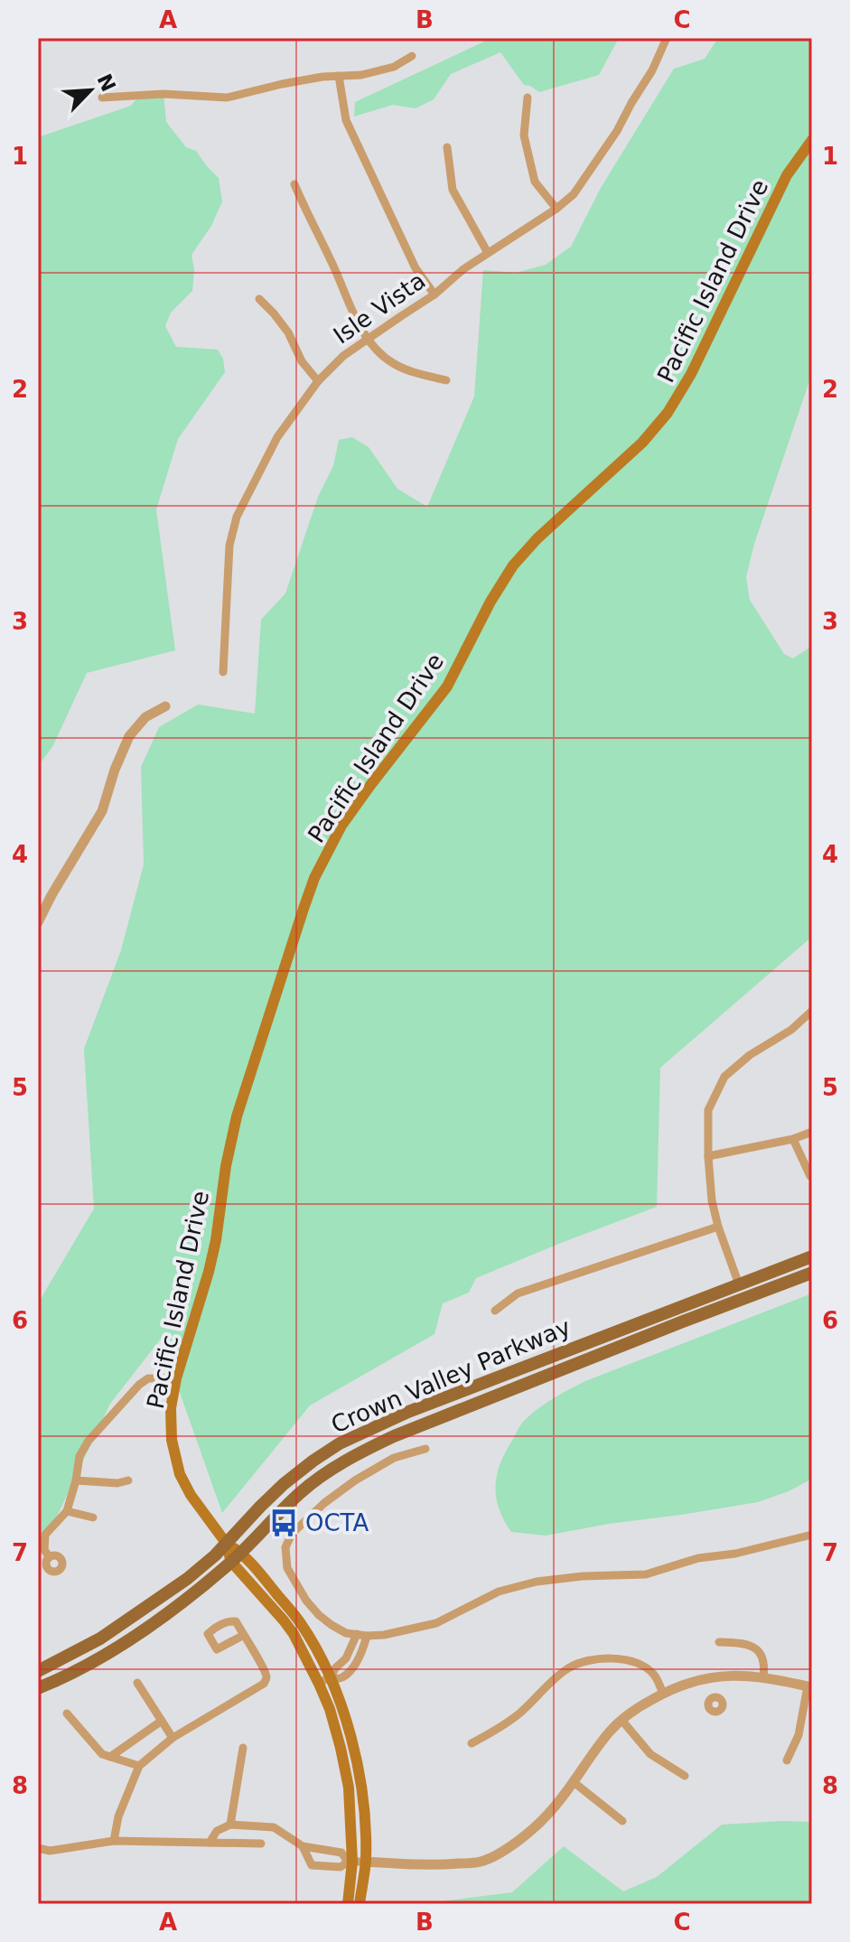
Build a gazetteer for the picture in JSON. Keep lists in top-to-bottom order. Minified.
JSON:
{"streets":{"main road":["Pacific Island Drive","Crown Valley Parkway"],"street":["Isle Vista"]},"crossings":[["Pacific Island Drive","Crown Valley Parkway"]],"places":{"bus stop":["OCTA"]},"north":"top right","grid":{"columns":["A","B","C"],"rows":["1","2","3","4","5","6","7","8"]}}
